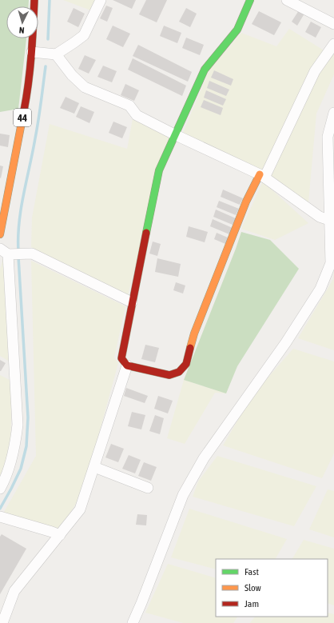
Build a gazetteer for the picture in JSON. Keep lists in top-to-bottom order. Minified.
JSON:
{"streets":{"street":["44"]},"legend":["Fast","Slow","Jam"],"north":"bottom"}
